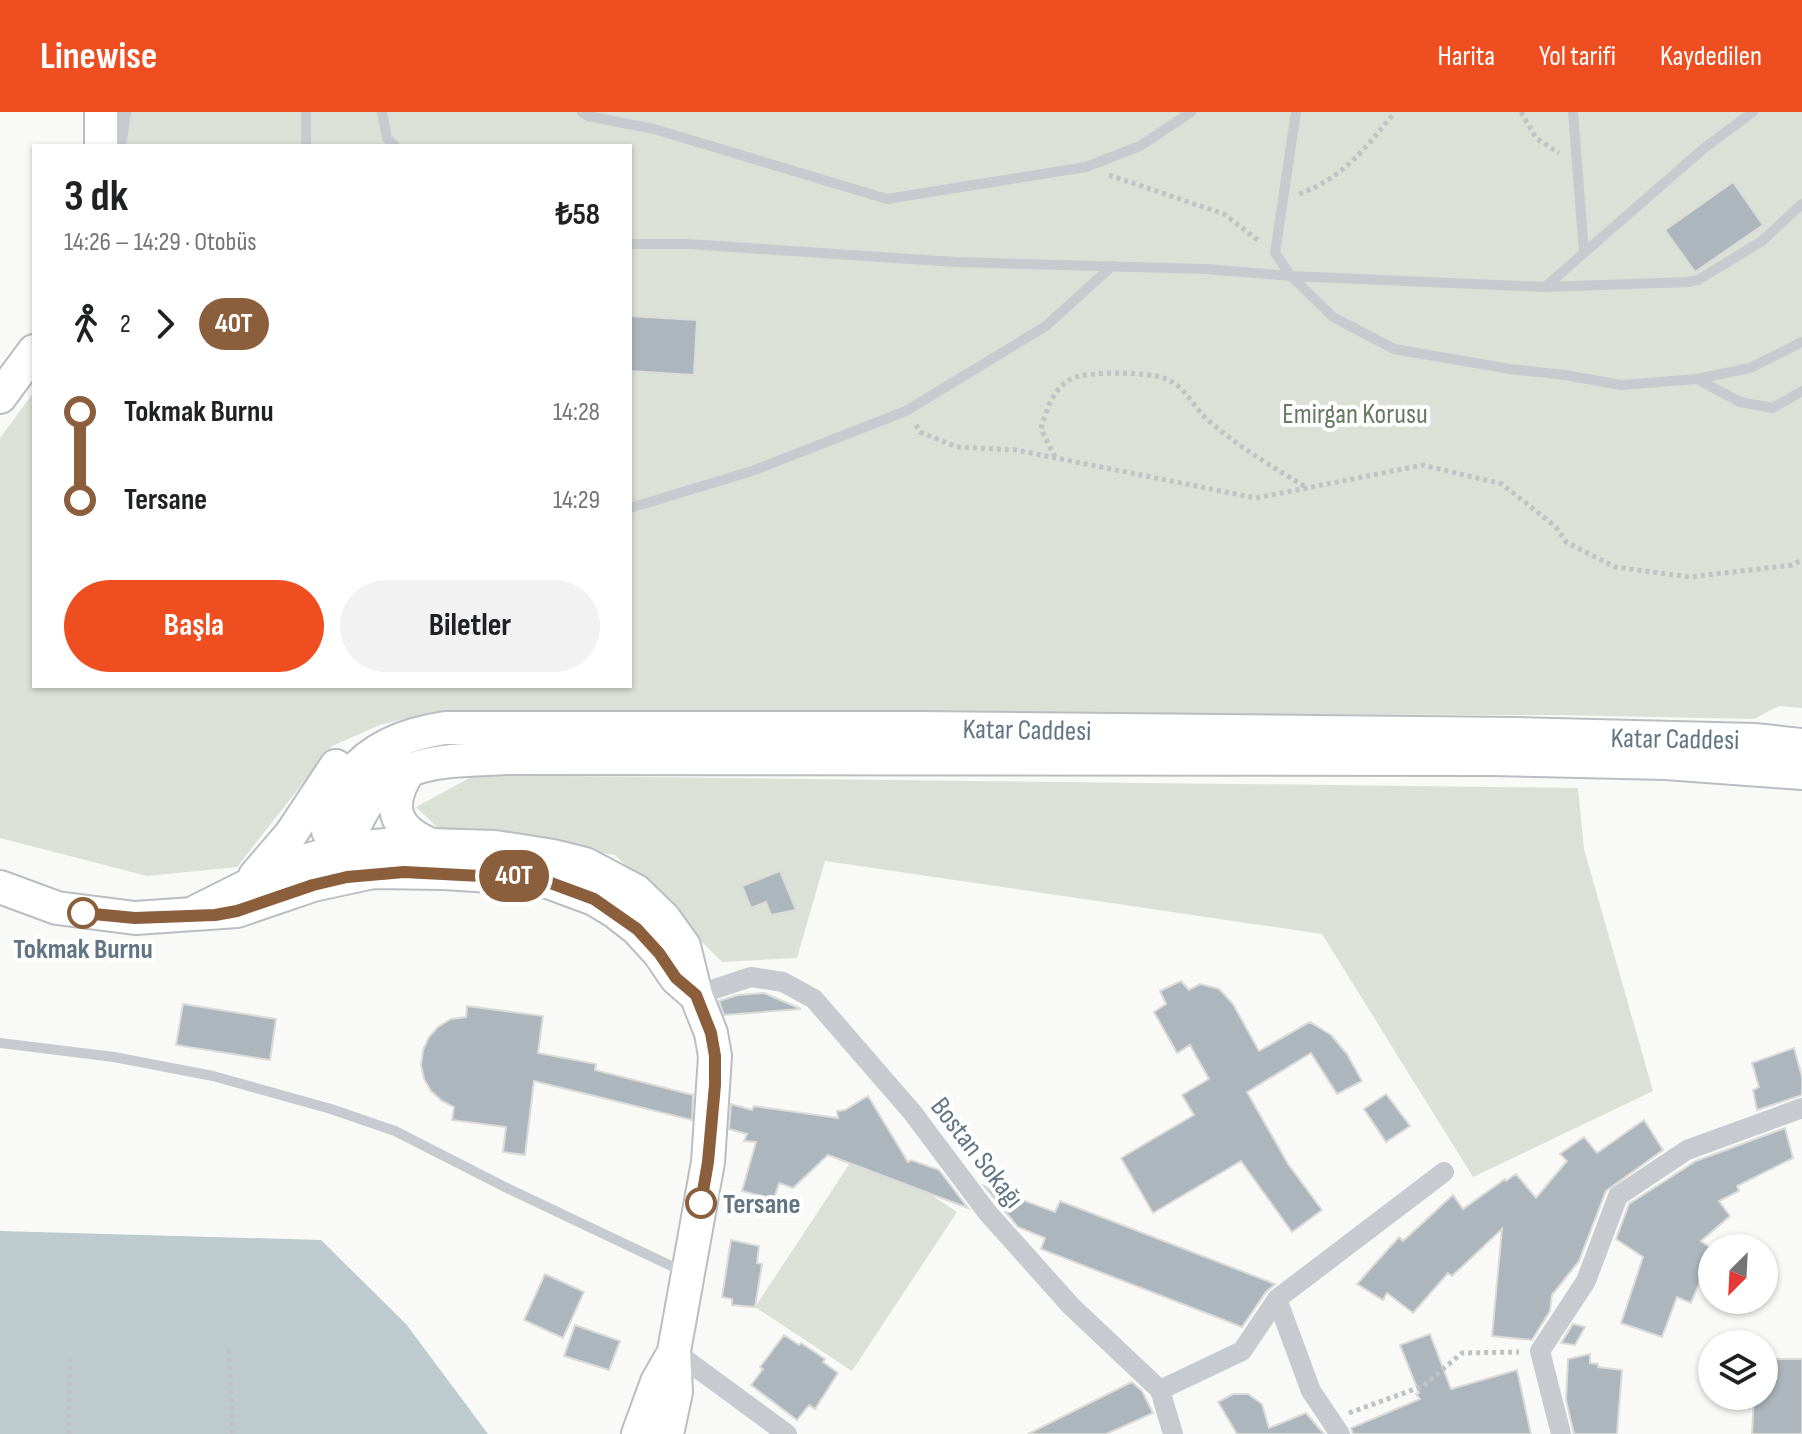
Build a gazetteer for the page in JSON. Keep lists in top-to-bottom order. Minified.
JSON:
{"streets":{"main road":["Katar Caddesi"],"street":["Bostan Sokağı"]},"parks":["Emirgan Korusu"],"places":["Tokmak Burnu","Tersane"],"lines":["bus line 40T"],"north":"bottom left","page":{"header":"Linewise","nav":["Harita","Yol tarifi","Kaydedilen"],"on_map":"40T","heading":["3 dk","14:26 – 14:29 · Otobüs","₺58"],"legs":["2","40T"],"list":[{"name":"Tokmak Burnu","value":"14:28"},{"name":"Tersane","value":"14:29"}],"buttons":["Başla","Biletler"]}}
